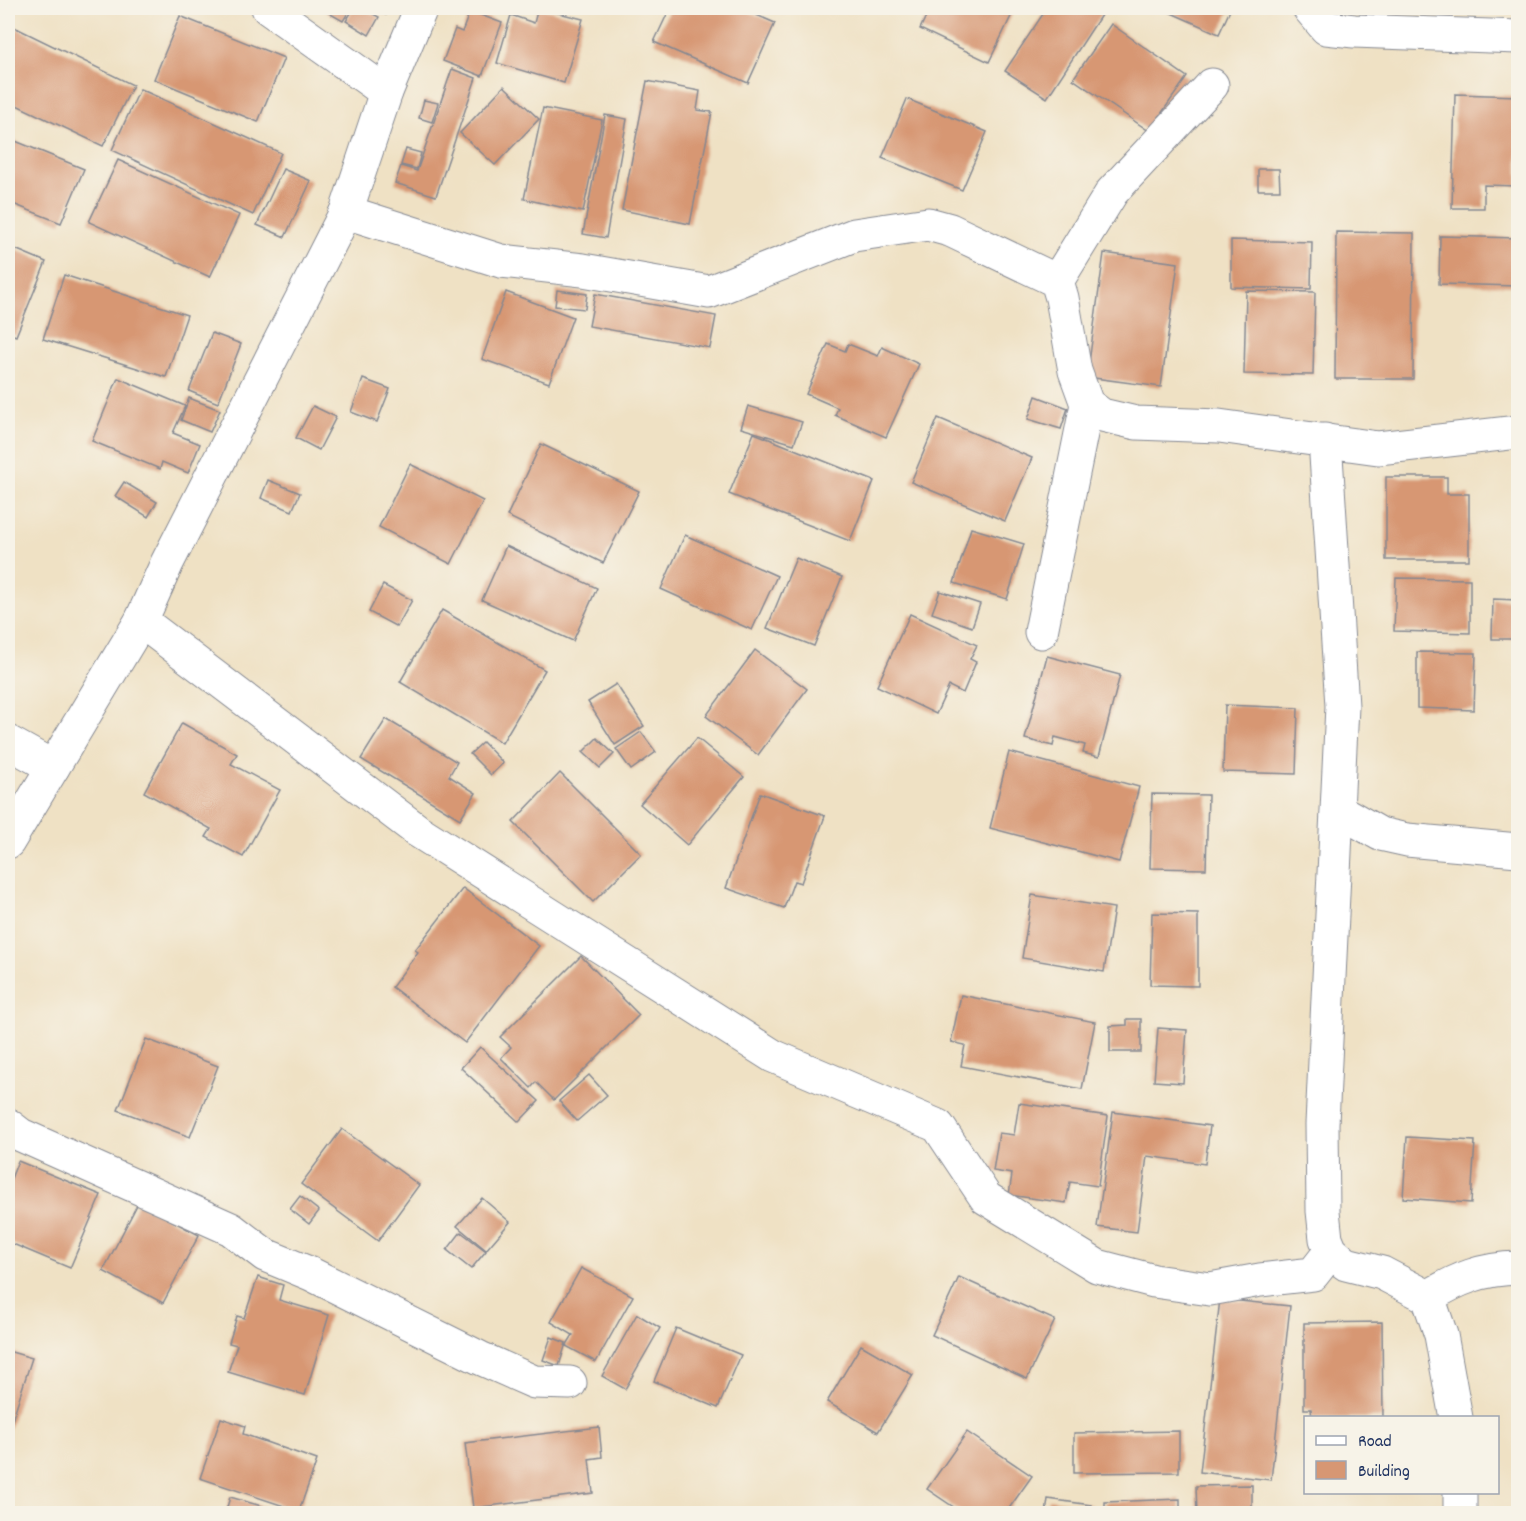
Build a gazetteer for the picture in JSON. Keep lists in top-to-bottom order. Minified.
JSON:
{"legend":["Road","Building"]}
